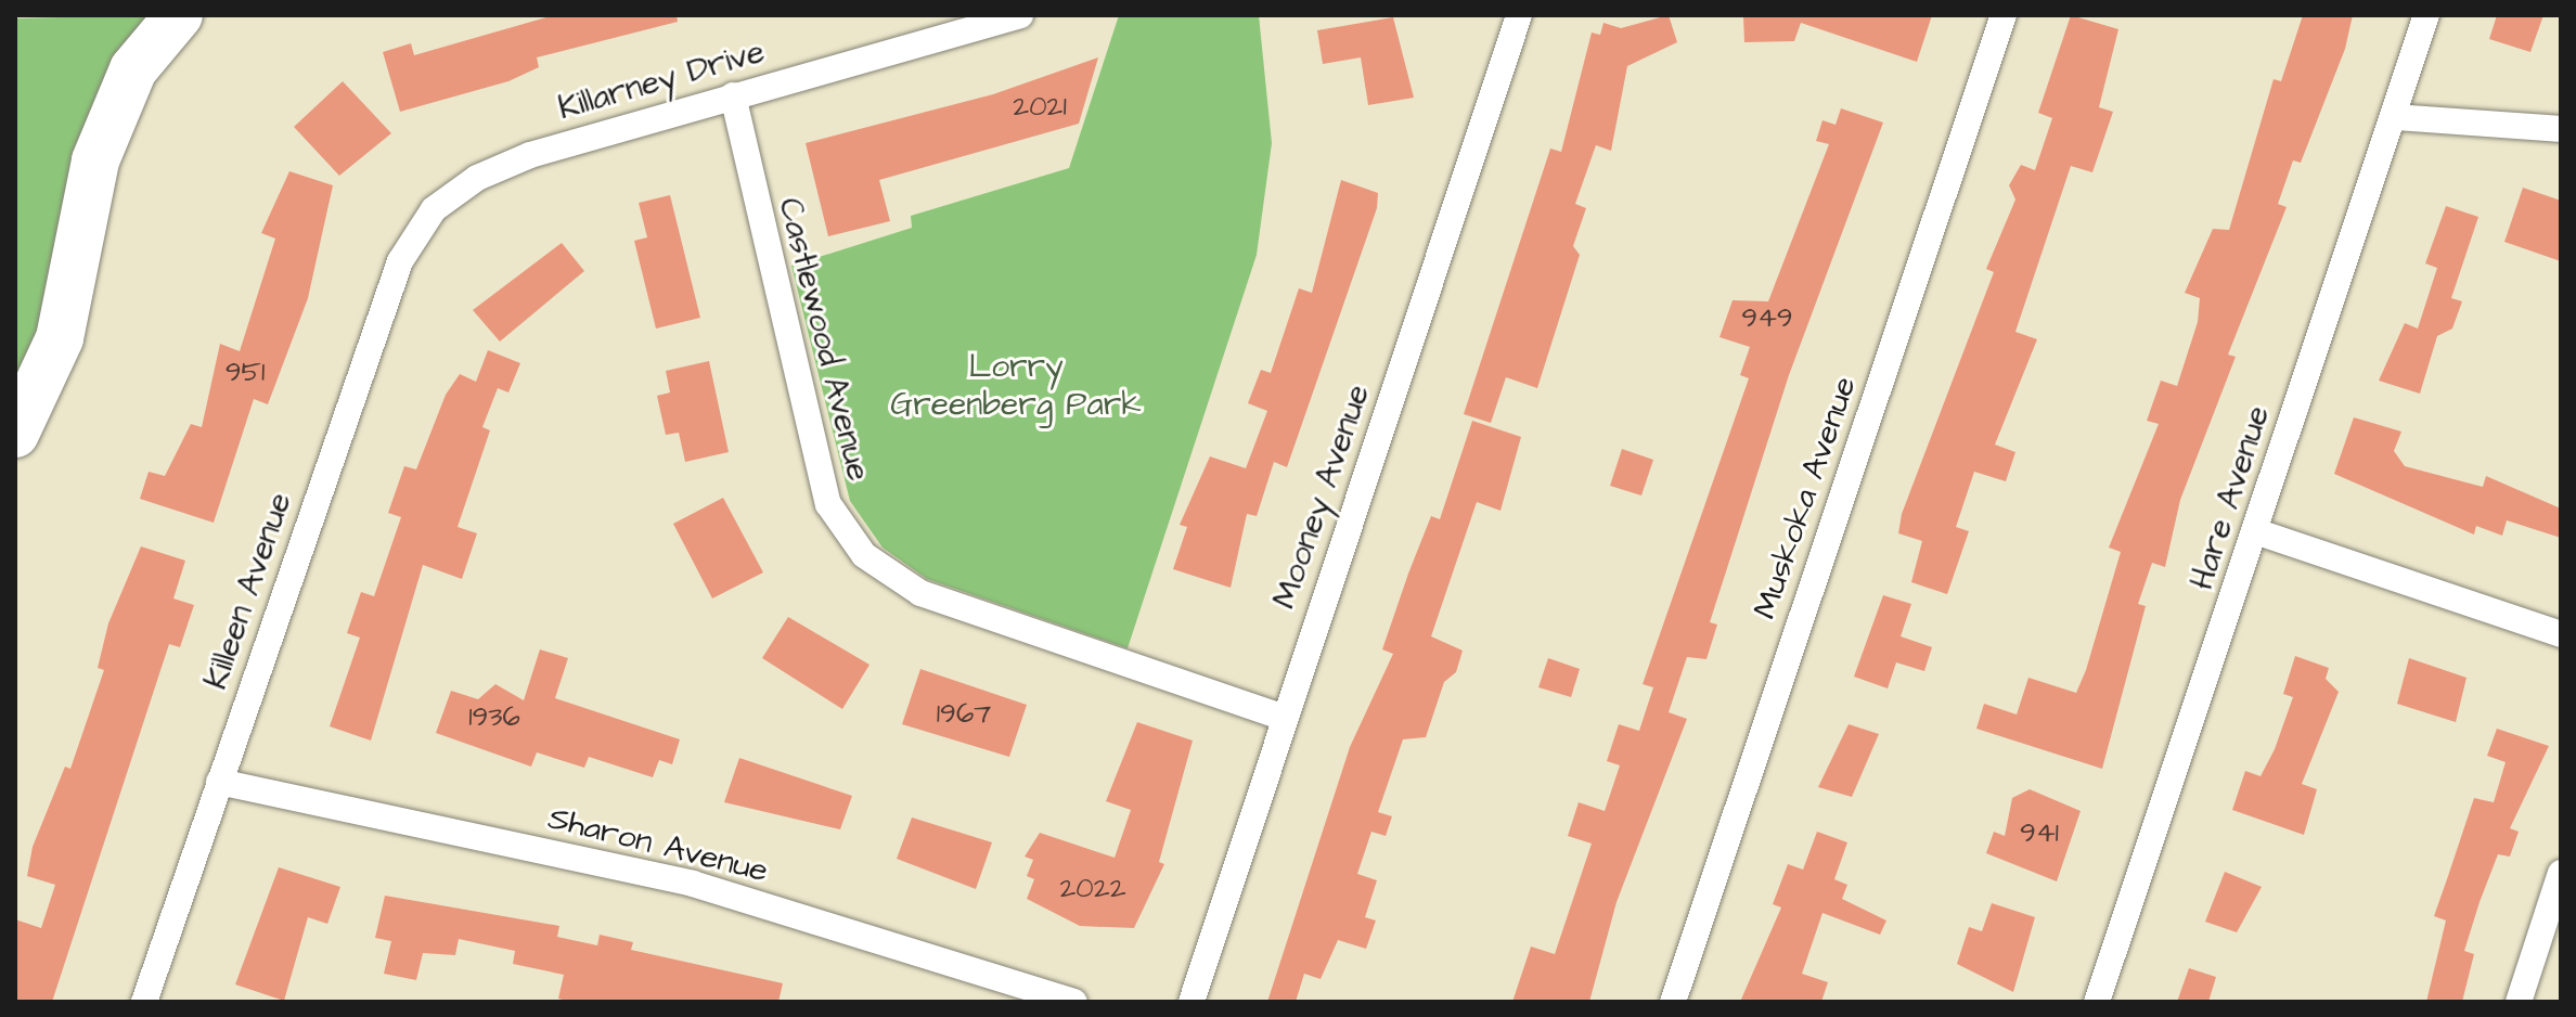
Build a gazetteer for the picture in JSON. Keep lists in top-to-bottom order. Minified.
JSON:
{"streets":{"street":["Killarney Drive","Castlewood Avenue","Mooney Avenue","Muskoka Avenue","Hare Avenue","Killeen Avenue","Sharon Avenue"]},"crossings":[["Killarney Drive","Castlewood Avenue"],["Killarney Drive","Killeen Avenue"],["Castlewood Avenue","Mooney Avenue"],["Killeen Avenue","Sharon Avenue"]],"parks":["Lorry Greenberg Park"],"house_numbers":["2021","949","951","1967","1936","941","2022"]}
